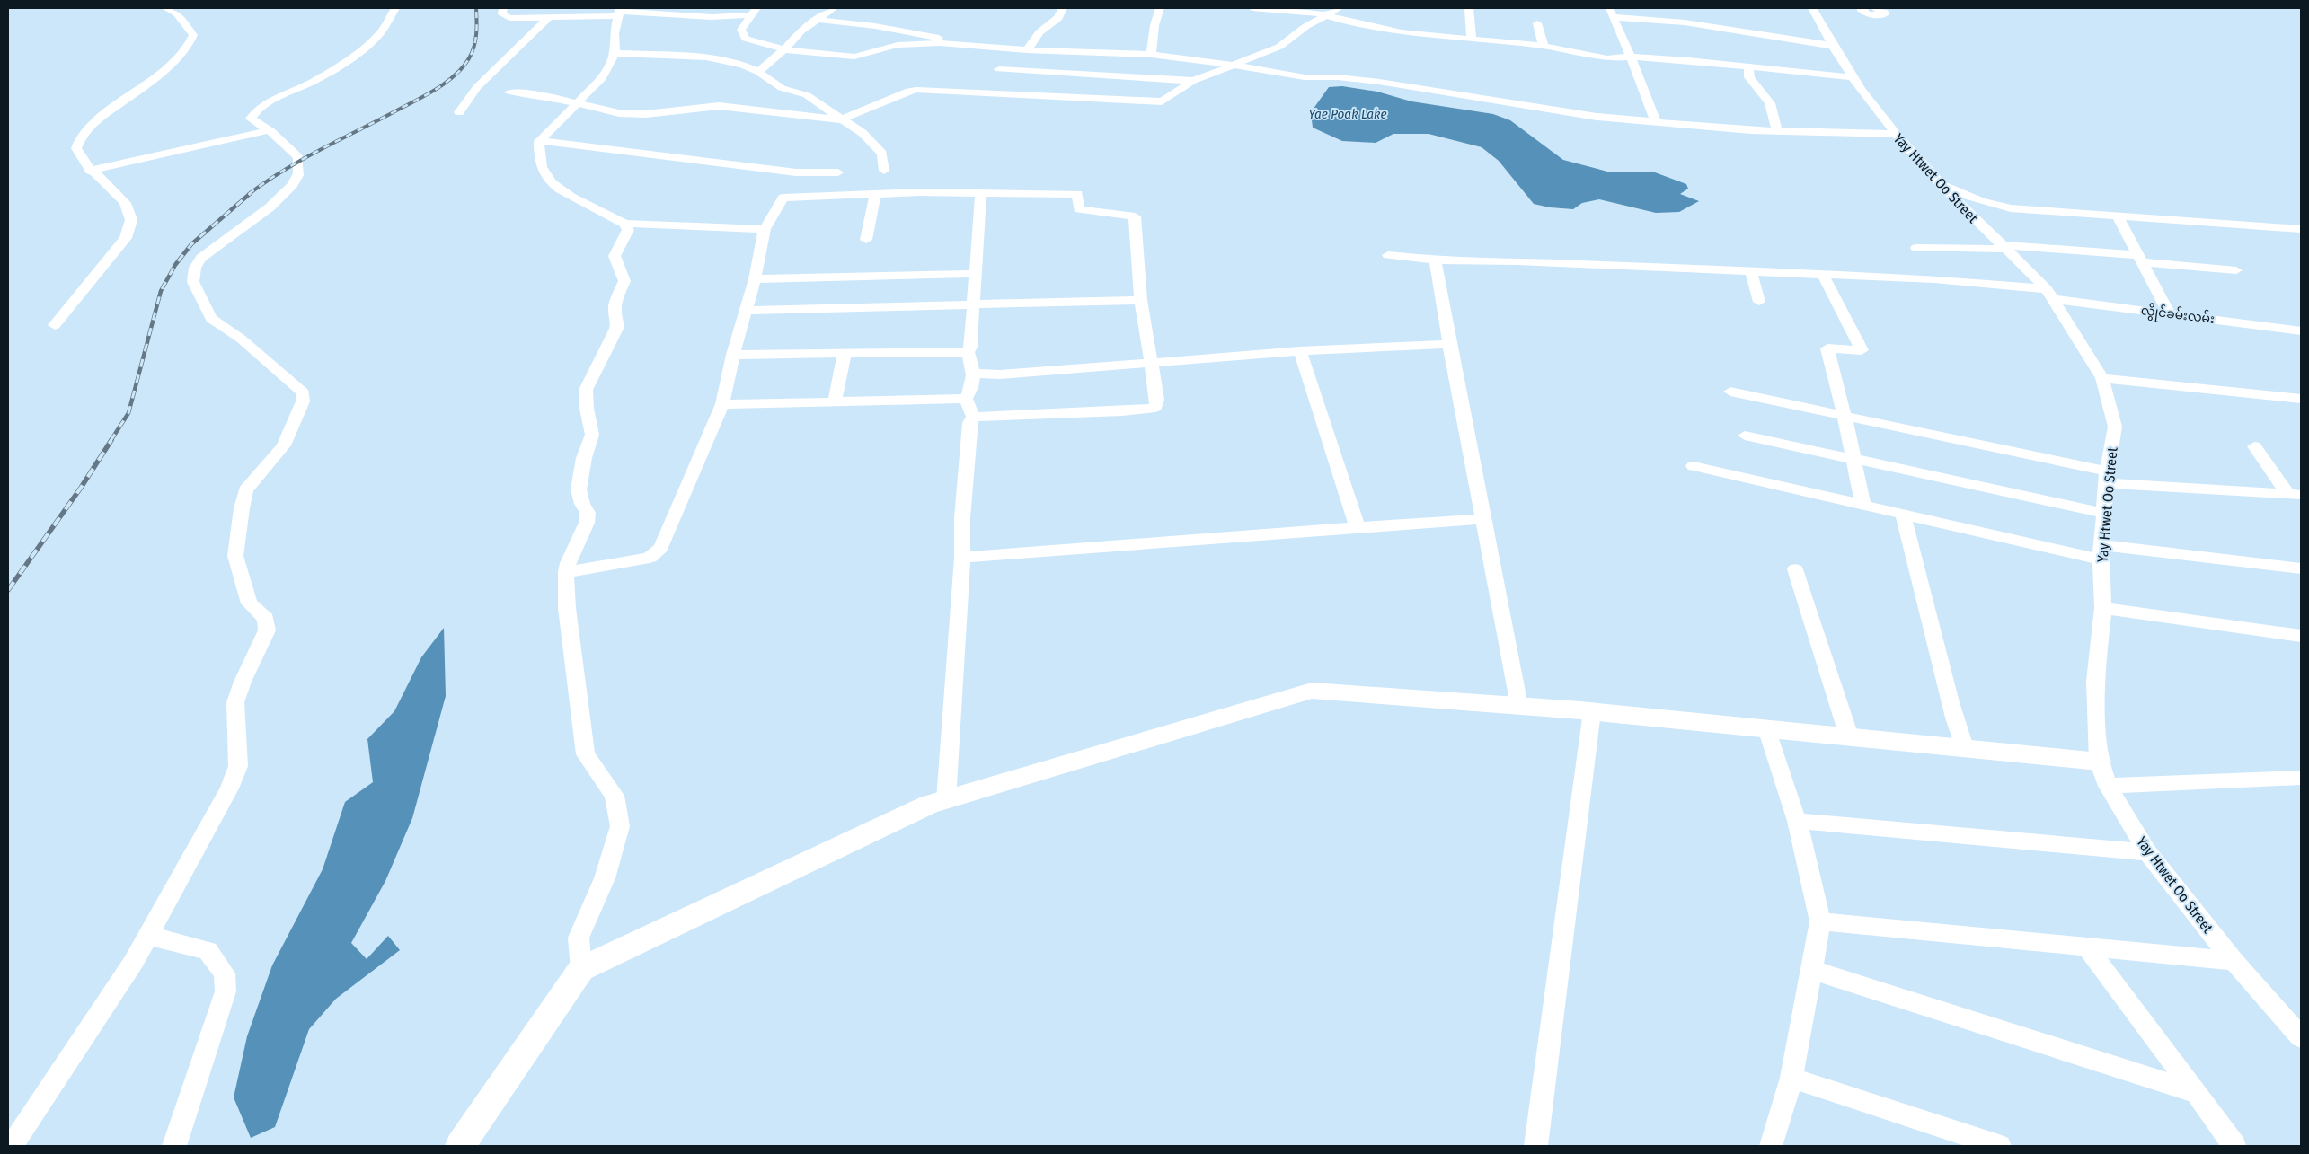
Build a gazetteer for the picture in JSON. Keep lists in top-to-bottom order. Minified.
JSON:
{"streets":{"street":["Yay Htwet Oo Street","လွိုင်ခမ်းလမ်း"]},"crossings":[["Yay Htwet Oo Street","လွိုင်ခမ်းလမ်း"]],"water":["Yae Poak Lake"]}
